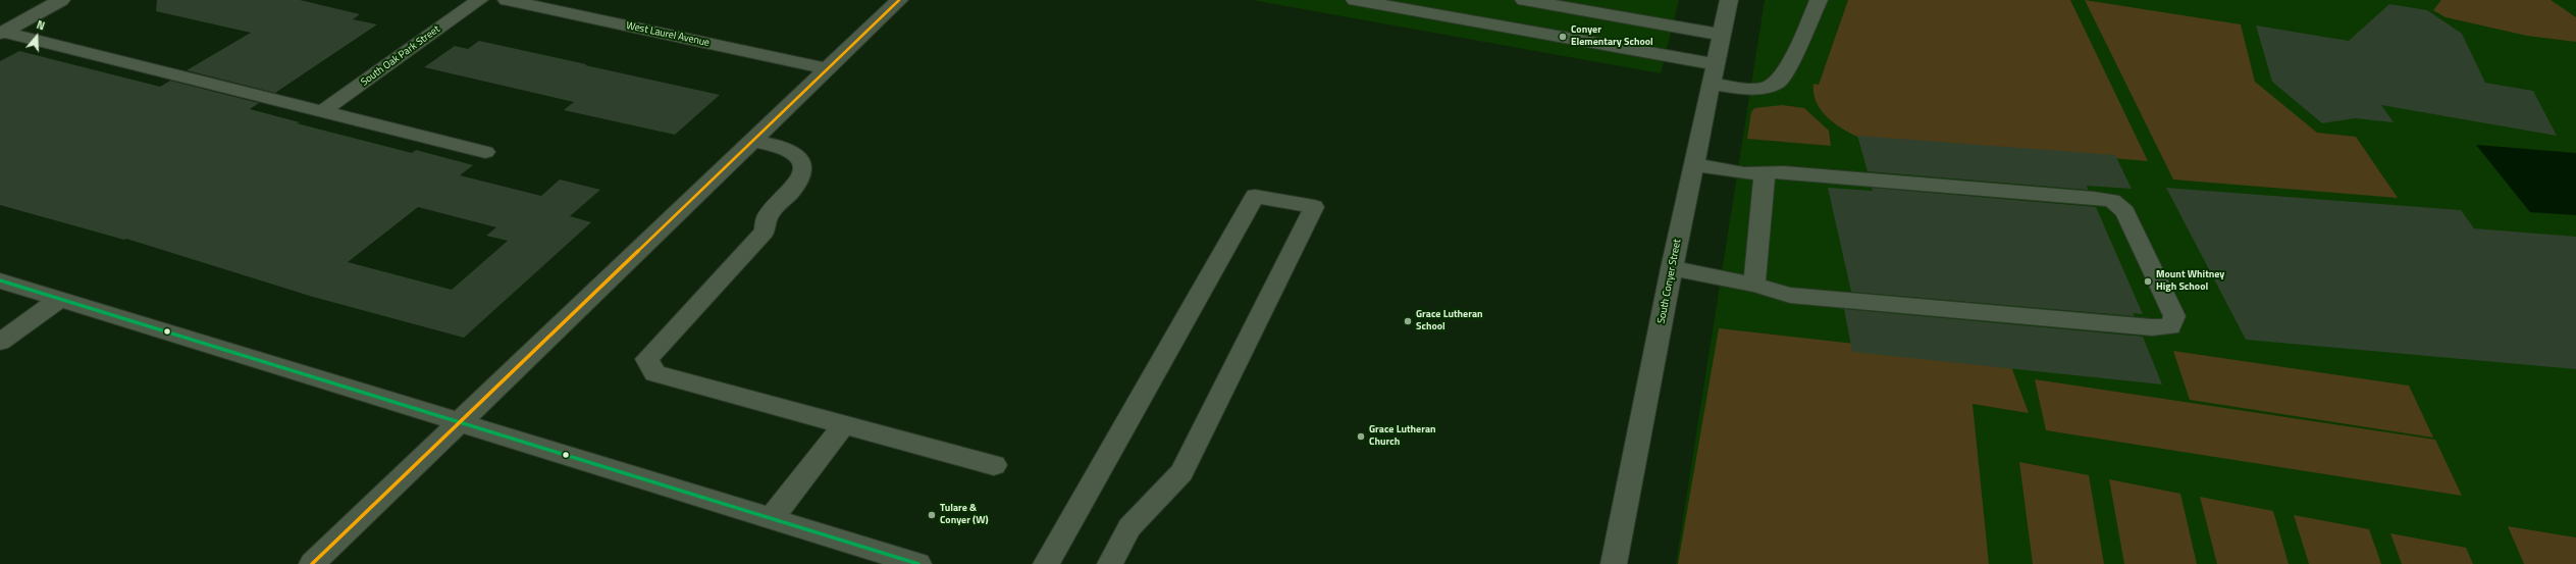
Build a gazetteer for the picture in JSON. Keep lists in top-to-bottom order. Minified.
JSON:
{"streets":{"street":["West Laurel Avenue","South Oak Park Street","South Conyer Street"]},"places":["Conyer Elementary School","Mount Whitney High School","Grace Lutheran School","Grace Lutheran Church","Tulare & Conyer (W)"],"north":"top"}
